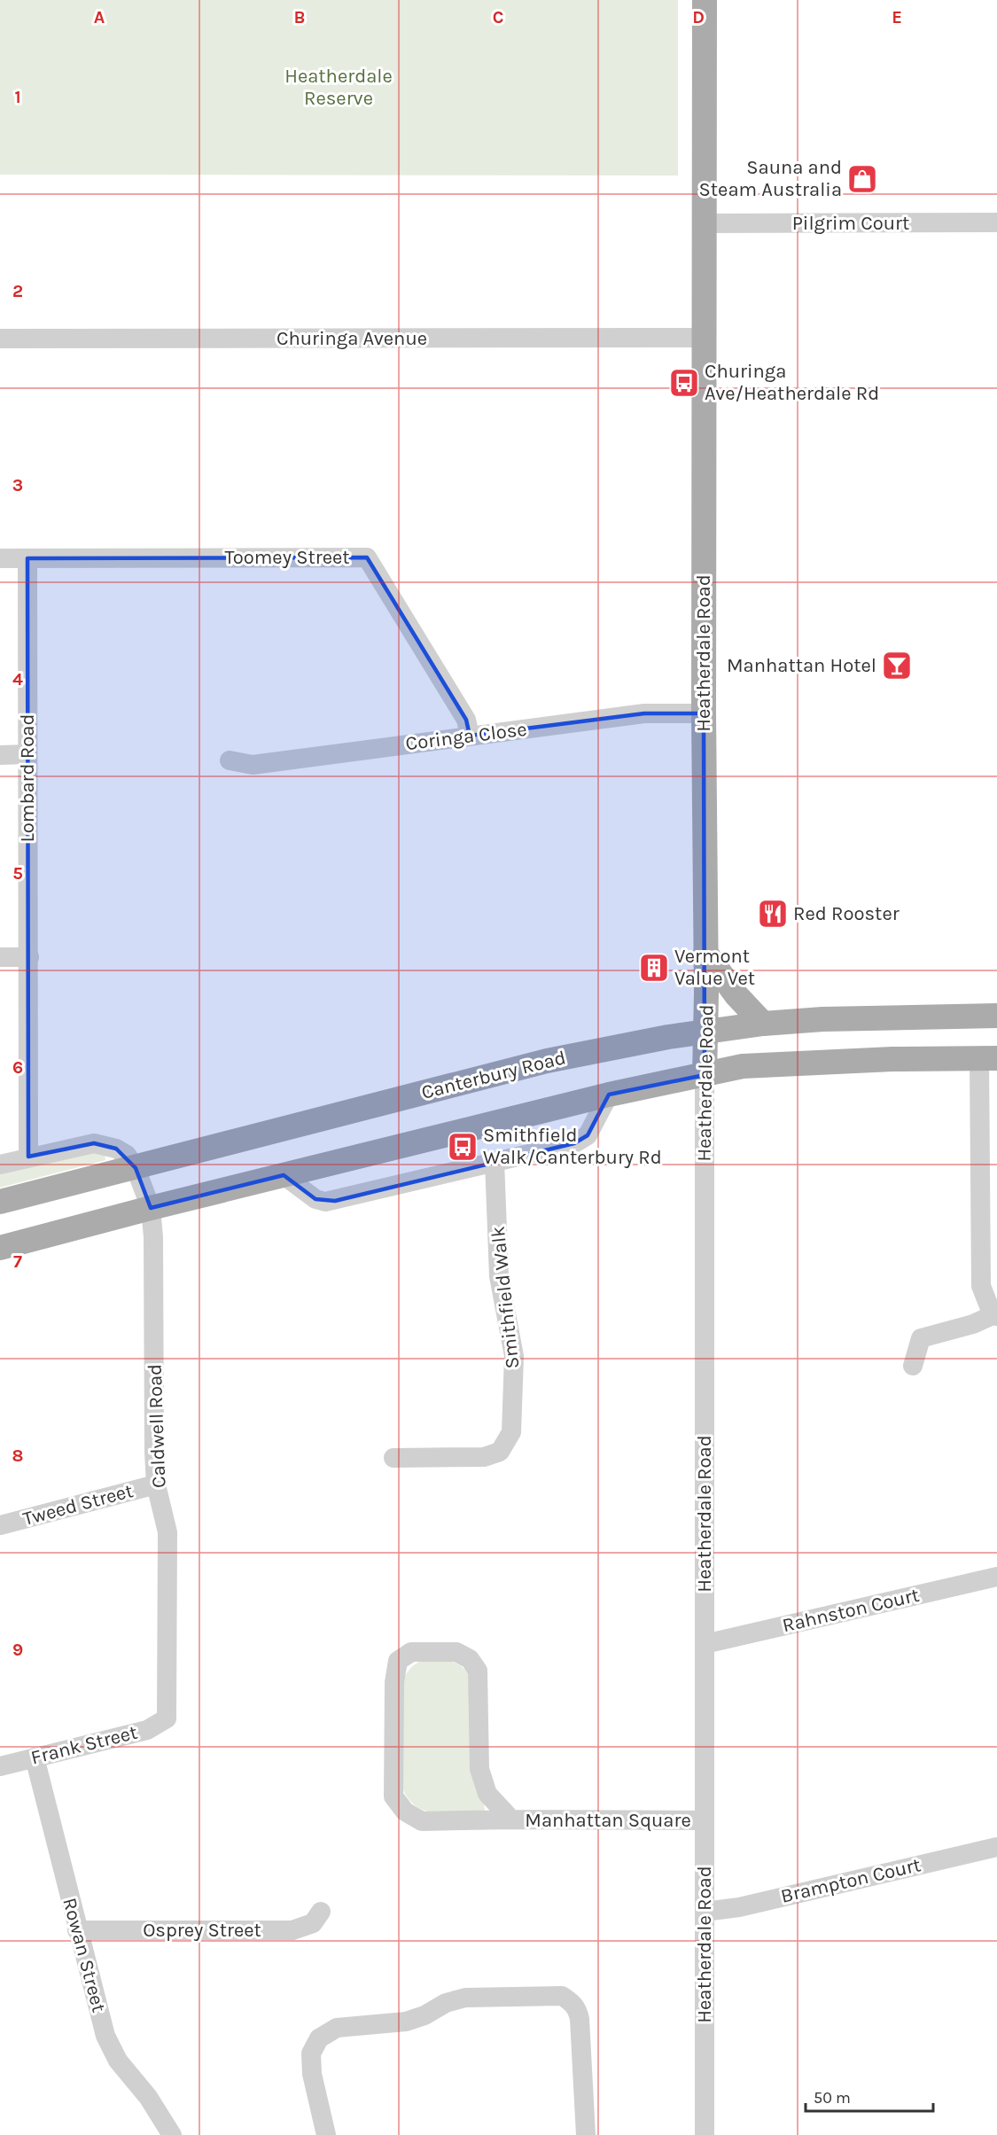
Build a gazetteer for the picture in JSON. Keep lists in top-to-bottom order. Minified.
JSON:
{"streets":{"main road":["Heatherdale Road","Canterbury Road"],"street":["Pilgrim Court","Churinga Avenue","Toomey Street","Coringa Close","Lombard Road","Smithfield Walk","Caldwell Road","Tweed Street","Rahnston Court","Frank Street","Manhattan Square","Brampton Court","Osprey Street","Rowan Street"]},"crossings":[["Pilgrim Court","Heatherdale Road"],["Churinga Avenue","Heatherdale Road"],["Toomey Street","Coringa Close"],["Toomey Street","Lombard Road"],["Heatherdale Road","Coringa Close"],["Heatherdale Road","Canterbury Road"],["Heatherdale Road","Rahnston Court"],["Heatherdale Road","Manhattan Square"],["Heatherdale Road","Brampton Court"],["Canterbury Road","Caldwell Road"],["Caldwell Road","Tweed Street"],["Caldwell Road","Frank Street"],["Frank Street","Rowan Street"],["Osprey Street","Rowan Street"]],"parks":["Heatherdale Reserve"],"places":{"shop":["Sauna and Steam Australia"],"bus stop":["Churinga Ave/Heatherdale Rd","Smithfield Walk/Canterbury Rd"],"bar":["Manhattan Hotel"],"restaurant":["Red Rooster"],"building":["Vermont Value Vet"]},"scale_bar":"50 m","grid":{"columns":["A","B","C","D","E"],"rows":["1","2","3","4","5","6","7","8","9"]}}
